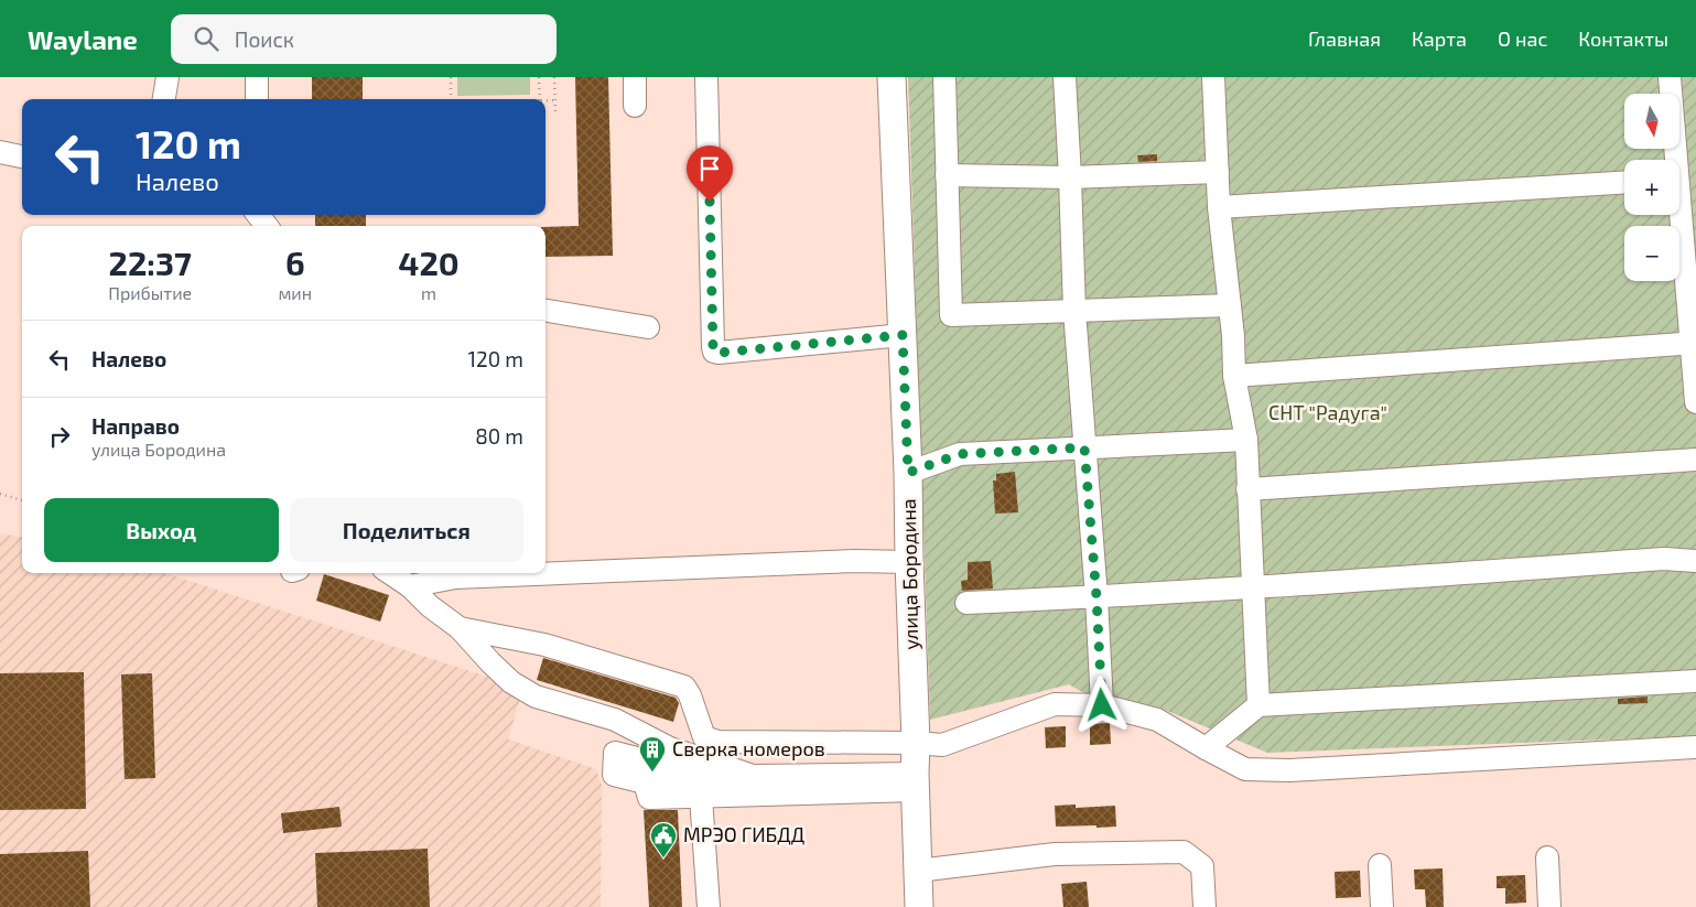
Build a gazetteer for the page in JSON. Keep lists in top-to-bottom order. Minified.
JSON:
{"streets":{"main road":["улица Бородина"]},"parks":["СНТ \"Радуга\""],"places":{"building":["Сверка номеров"],"public building":["МРЭО ГИБДД"]},"north":"bottom","page":{"header":"Waylane","search":"Поиск","nav":["Главная","Карта","О нас","Контакты"],"map_buttons":["+","−"],"turn":["120 m","Налево"],"eta":["22:37","Прибытие","6","мин","420","m"],"list":[{"name":"Налево","value":"120 m"},{"name":"Направо","note":"улица Бородина","value":"80 m"}],"buttons":["Выход","Поделиться"]}}
